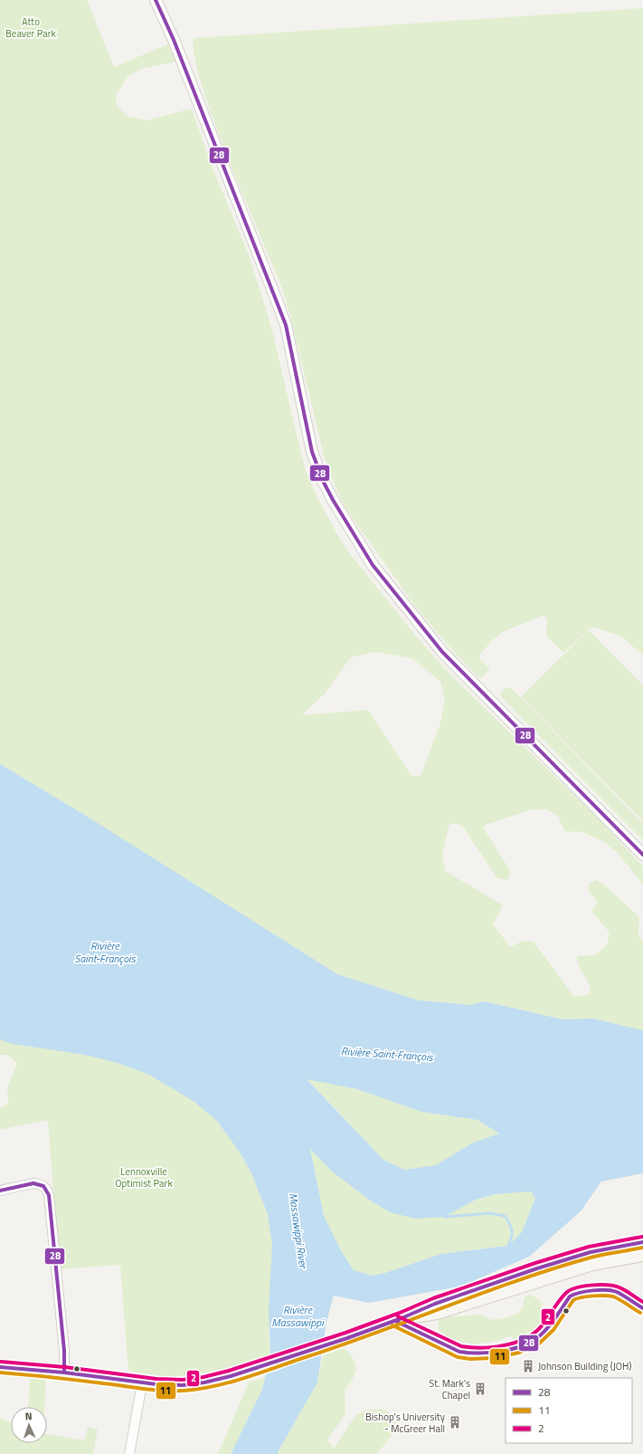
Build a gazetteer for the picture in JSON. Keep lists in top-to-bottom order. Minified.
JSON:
{"water":["Rivière Saint-François","Massawippi River","Rivière Massawippi"],"parks":["Atto Beaver Park","Lennoxville Optimist Park"],"places":{"building":["Johnson Building (JOH)","St. Mark’s Chapel","Bishop's University - McGreer Hall"]},"lines":["transit line 28","transit line 2","transit line 11"],"legend":["28","11","2"],"north":"top"}
